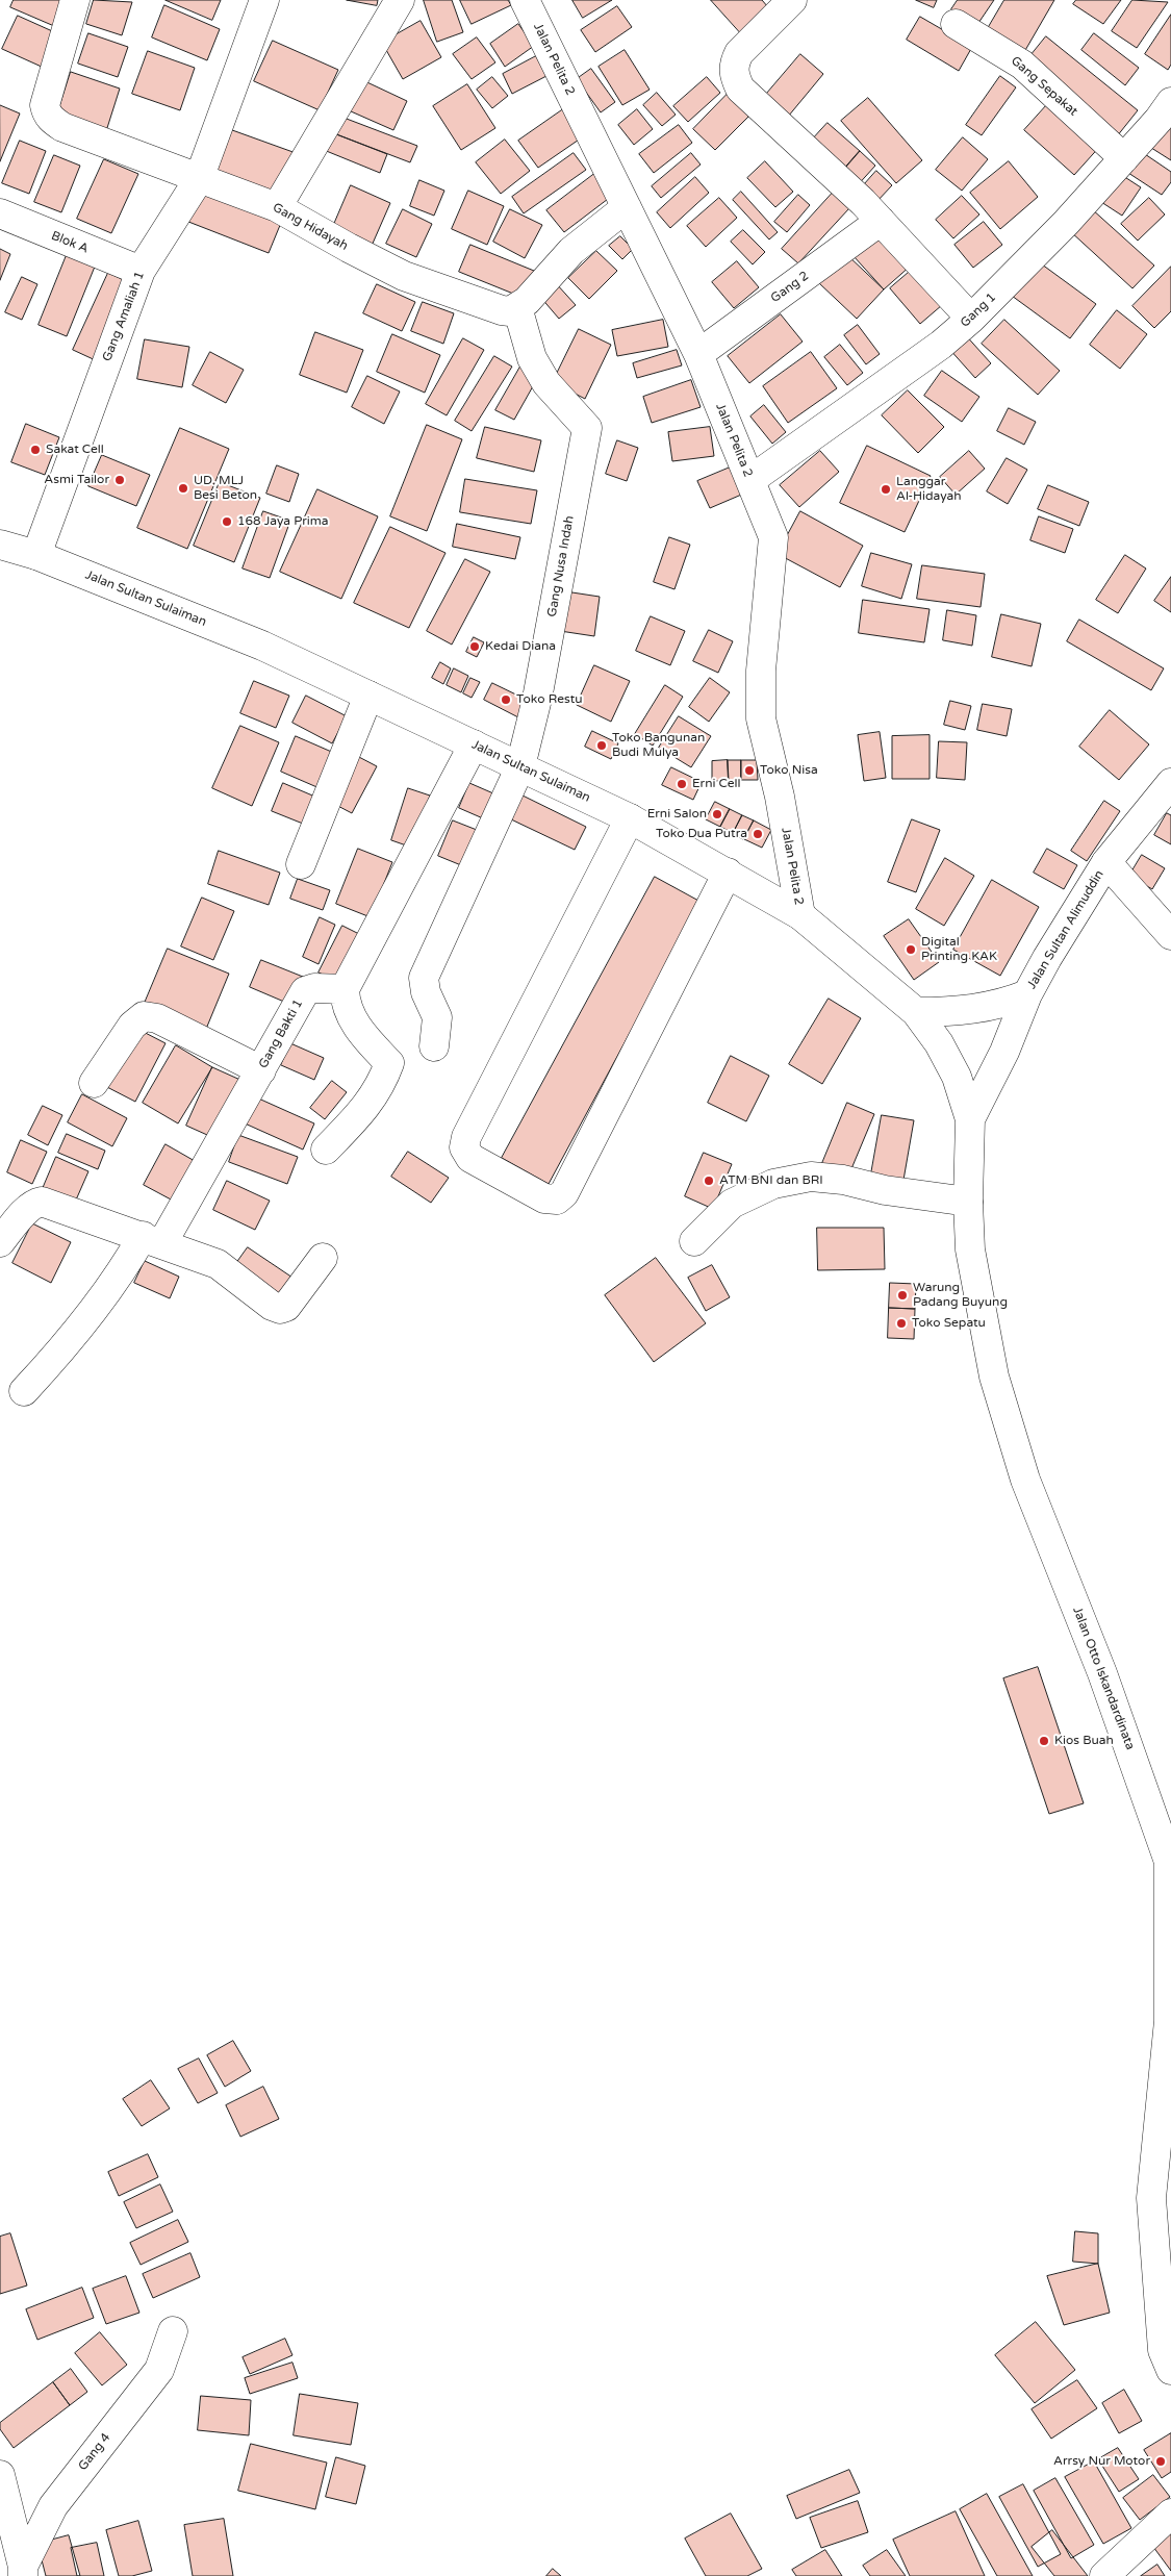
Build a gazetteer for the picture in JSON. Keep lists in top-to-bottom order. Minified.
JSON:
{"streets":{"street":["Jalan Pelita 2","Gang Sepakat","Gang Hidayah","Blok A","Gang 2","Gang 1","Gang Amaliah 1","Gang Nusa Indah","Jalan Sultan Sulaiman","Jalan Sultan Alimuddin","Gang Bakti 1","Jalan Otto Iskandardinata","Gang 4"]},"crossings":[["Jalan Pelita 2","Gang 2"],["Jalan Pelita 2","Gang 1"],["Jalan Pelita 2","Jalan Sultan Sulaiman"],["Gang Sepakat","Gang 1"],["Gang Hidayah","Gang Amaliah 1"],["Gang Hidayah","Gang Nusa Indah"],["Blok A","Gang Amaliah 1"],["Gang Amaliah 1","Jalan Sultan Sulaiman"],["Gang Nusa Indah","Jalan Sultan Sulaiman"],["Jalan Sultan Sulaiman","Jalan Sultan Alimuddin"],["Jalan Sultan Sulaiman","Jalan Otto Iskandardinata"],["Jalan Sultan Alimuddin","Jalan Otto Iskandardinata"]],"places":["Sakat Cell","Asmi Tailor","UD. MLJ Besi Beton","Langgar Al-Hidayah","168 Jaya Prima","Kedai Diana","Toko Restu","Toko Bangunan Budi Mulya","Toko Nisa","Erni Cell","Erni Salon","Toko Dua Putra","Digital Printing KAK","ATM BNI dan BRI","Warung Padang Buyung","Toko Sepatu","Kios Buah","Arrsy Nur Motor"]}
